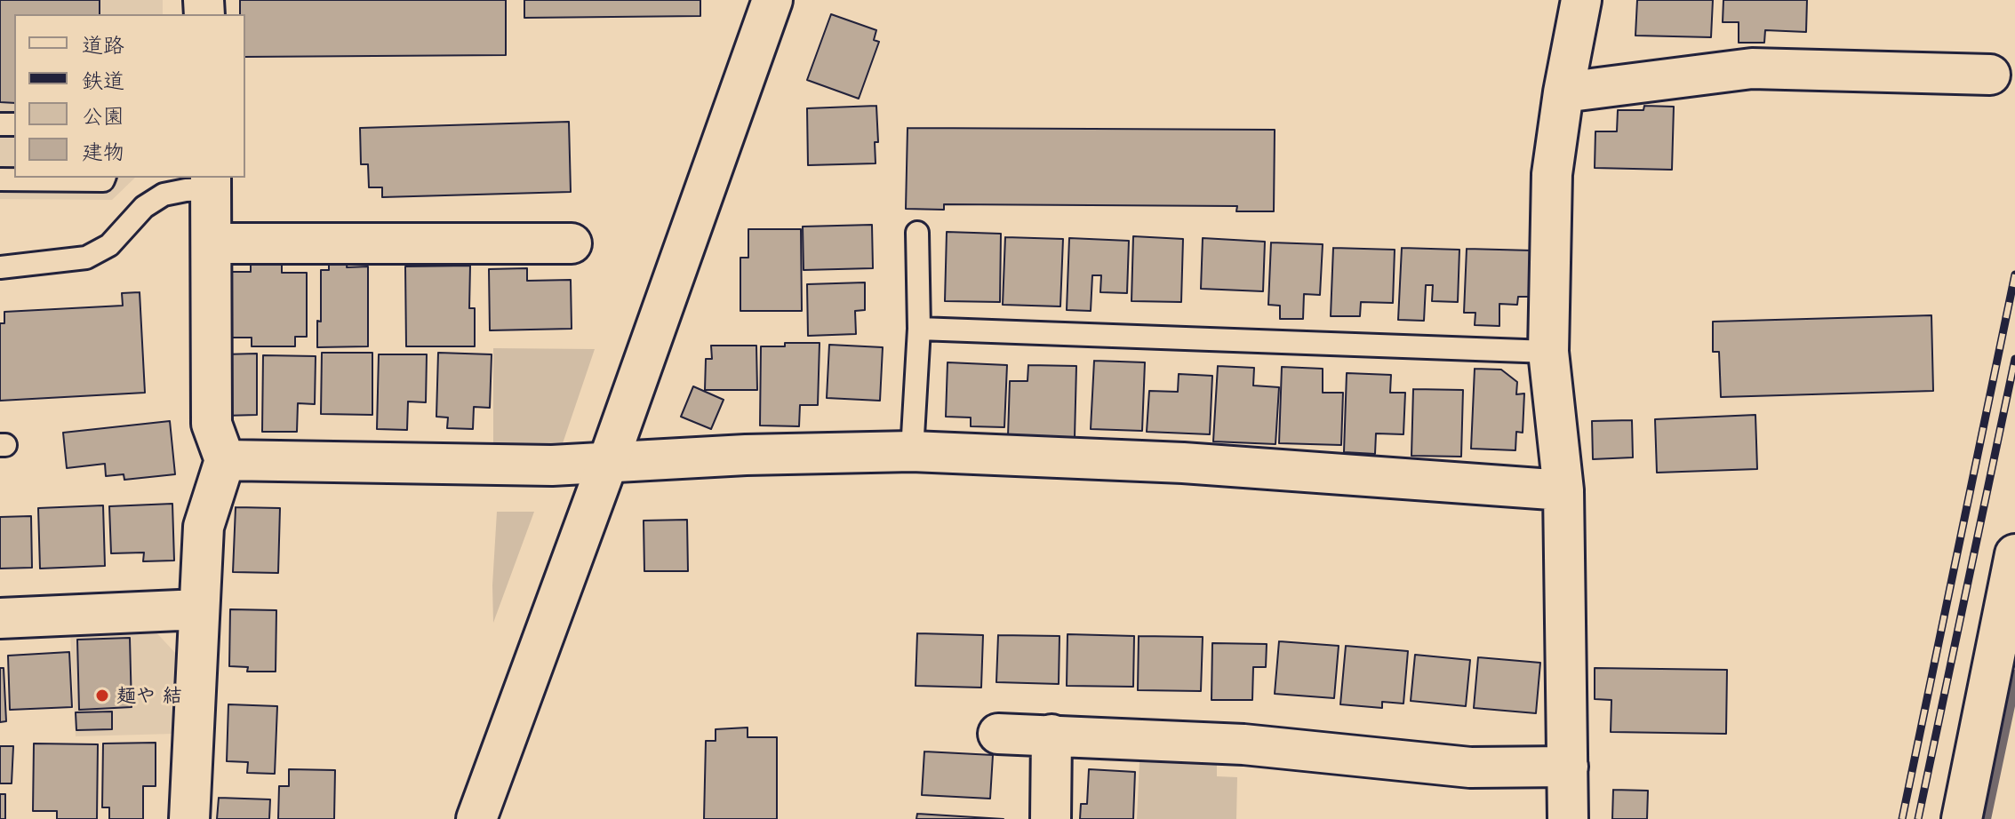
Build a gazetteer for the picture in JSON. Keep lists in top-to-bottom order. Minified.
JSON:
{"places":["麺や 結"],"legend":["道路","鉄道","公園","建物"]}
